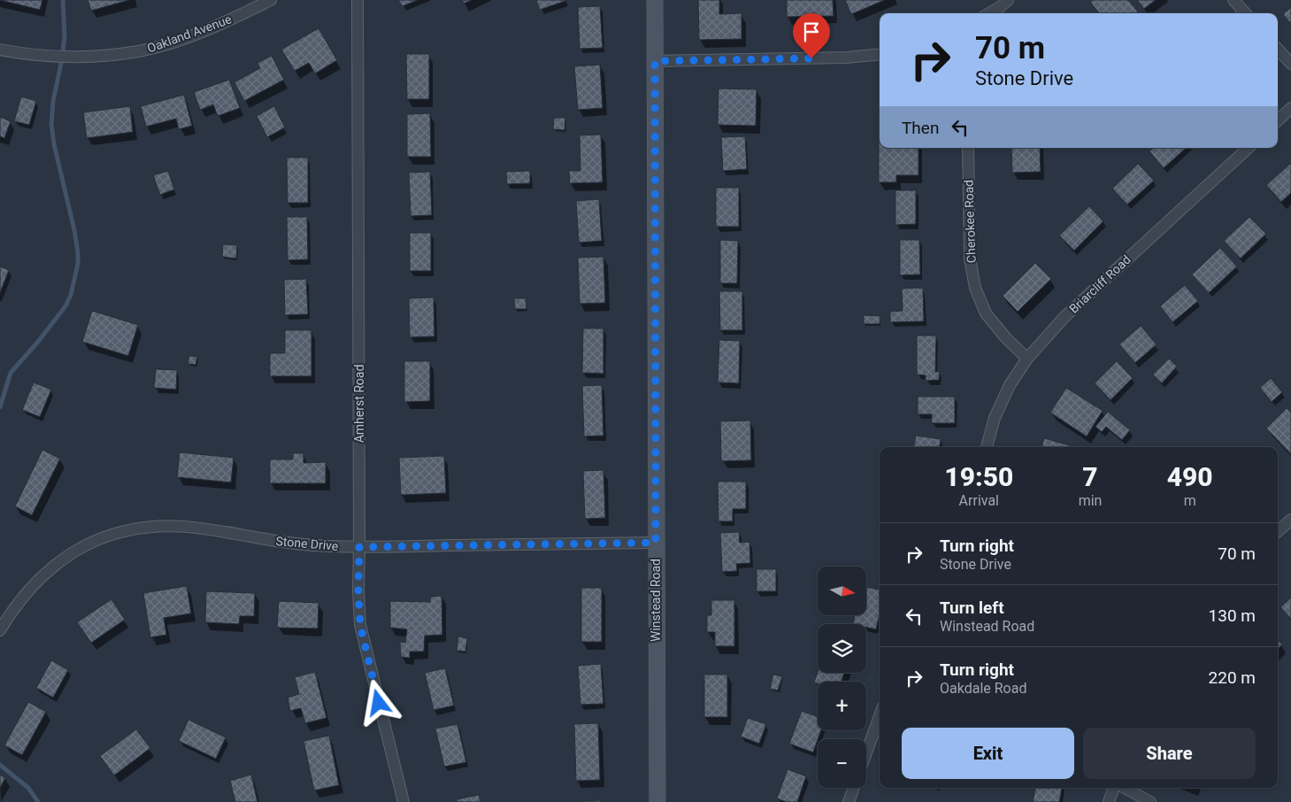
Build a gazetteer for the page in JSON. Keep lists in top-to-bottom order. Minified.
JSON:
{"streets":{"street":["Oakland Avenue","Cherokee Road","Briarcliff Road","Amherst Road","Stone Drive","Winstead Road"]},"crossings":[["Cherokee Road","Briarcliff Road"],["Amherst Road","Stone Drive"],["Stone Drive","Winstead Road"]],"north":"right","page":{"turn":["70 m","Stone Drive"],"then":"Then","eta":["19:50","Arrival","7","min","490","m"],"list":[{"name":"Turn right","note":"Stone Drive","value":"70 m"},{"name":"Turn left","note":"Winstead Road","value":"130 m"},{"name":"Turn right","note":"Oakdale Road","value":"220 m"}],"map_buttons":["+","−"],"buttons":["Exit","Share"]}}
